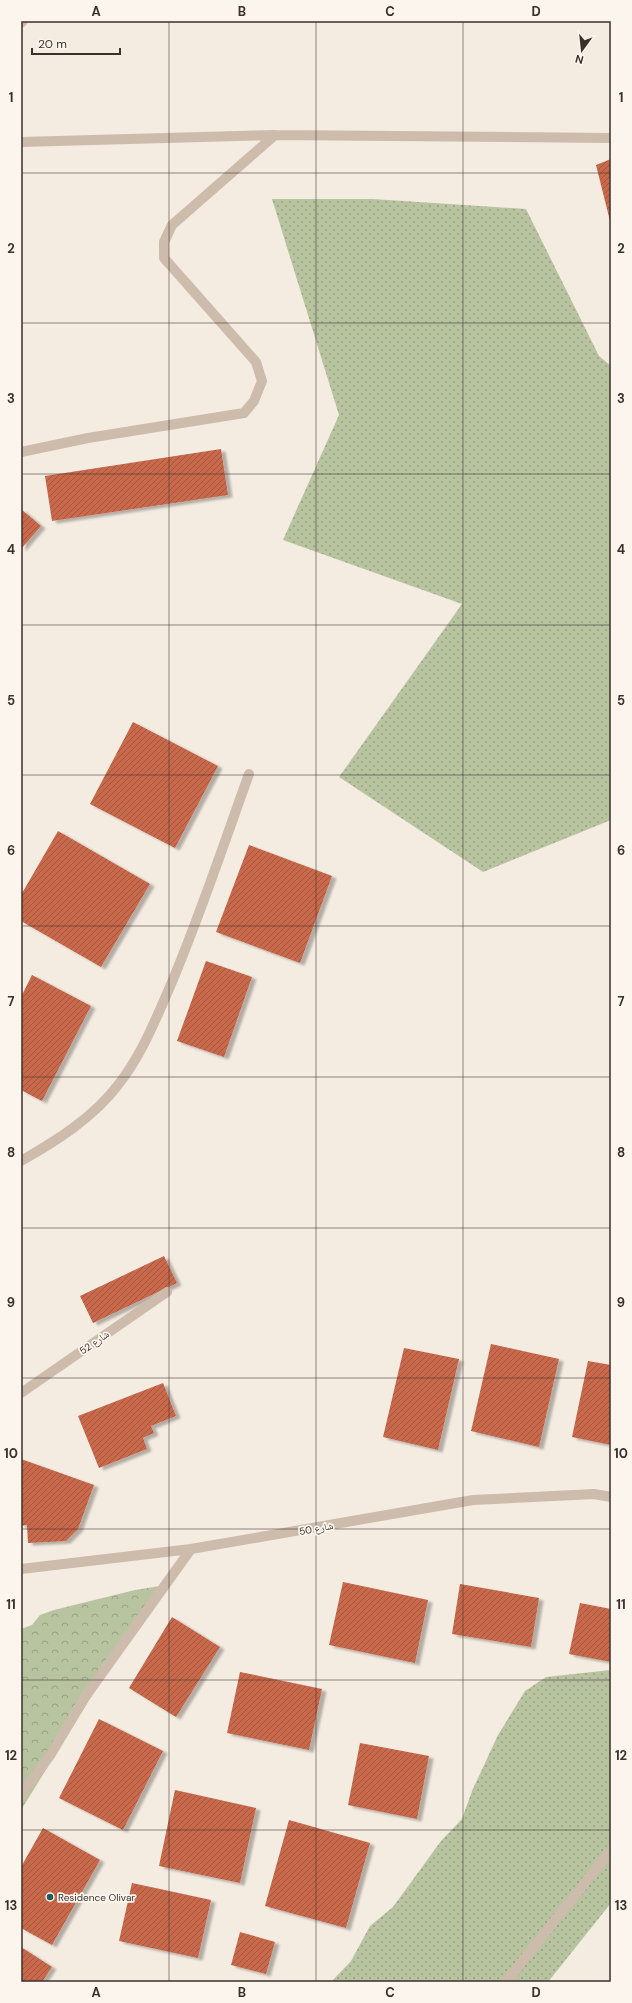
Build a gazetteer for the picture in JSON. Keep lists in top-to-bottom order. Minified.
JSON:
{"streets":{"street":["شارع 52","شارع 50"]},"places":["Residence Olivar"],"scale_bar":"20 m","north":"bottom","grid":{"columns":["A","B","C","D"],"rows":["1","2","3","4","5","6","7","8","9","10","11","12","13"]}}
